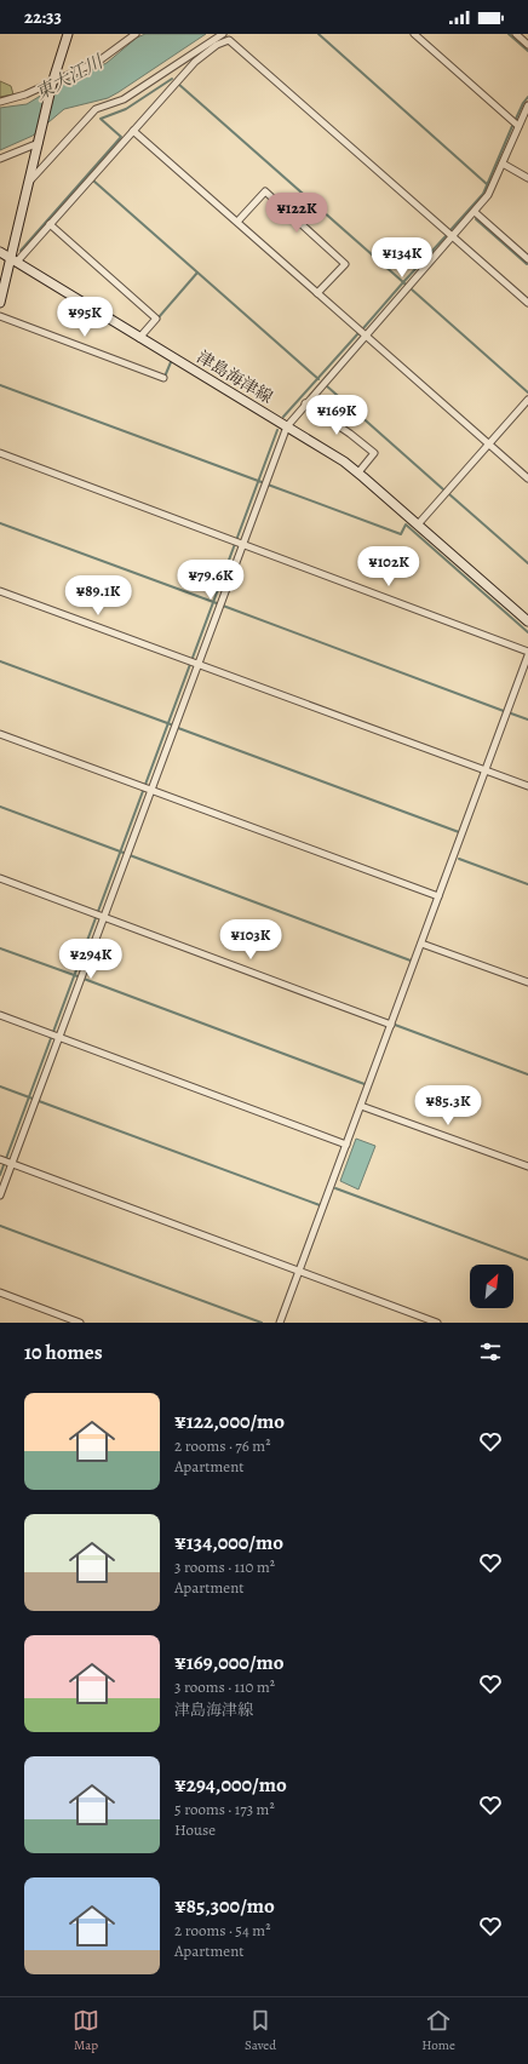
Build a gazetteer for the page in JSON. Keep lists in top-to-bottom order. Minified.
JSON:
{"streets":{"main road":["津島海津線"]},"water":["東大江川"],"north":"top right","page":{"status":"22:33","price":["¥122K","¥134K","¥95K","¥169K","¥102K","¥79.6K","¥89.1K","¥103K","¥294K","¥85.3K"],"heading":"10 homes","list":[{"name":"¥122,000/mo","note":"2 rooms · 76 m² · Apartment"},{"name":"¥134,000/mo","note":"3 rooms · 110 m² · Apartment"},{"name":"¥169,000/mo","note":"3 rooms · 110 m² · 津島海津線"},{"name":"¥294,000/mo","note":"5 rooms · 173 m² · House"},{"name":"¥85,300/mo","note":"2 rooms · 54 m² · Apartment"}],"tabs":["Map","Saved","Home"]}}
